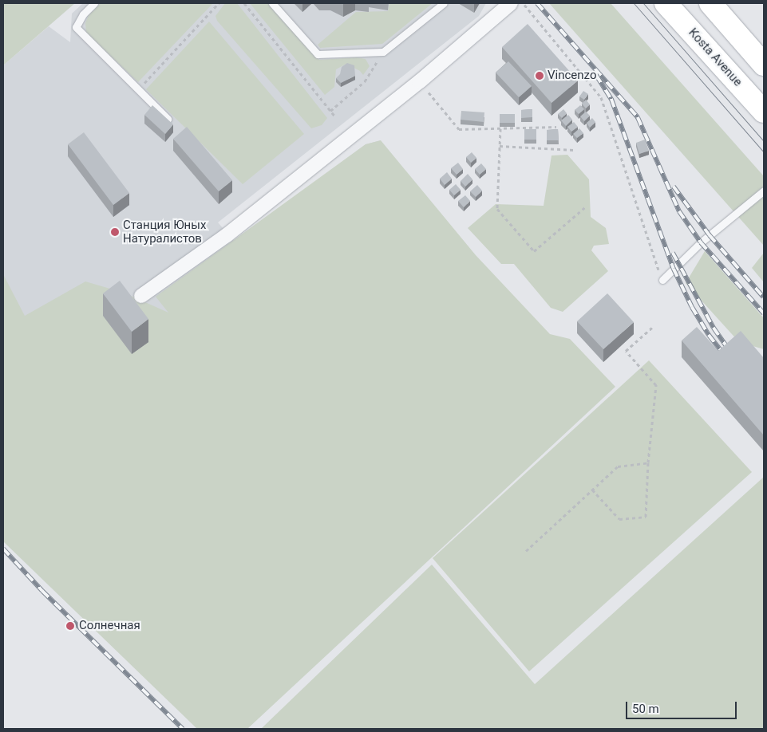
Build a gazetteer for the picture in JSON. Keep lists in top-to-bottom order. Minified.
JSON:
{"streets":{"main road":["Kosta Avenue"]},"places":["Vincenzo","Станция Юных Натуралистов","Солнечная"],"scale_bar":"50 m"}
